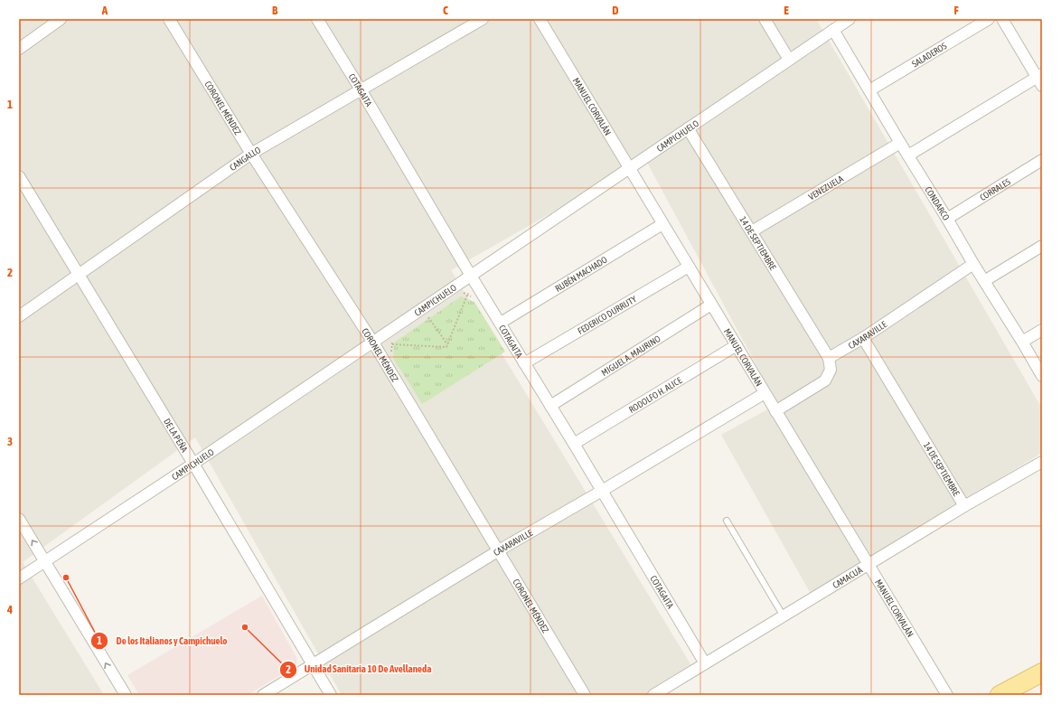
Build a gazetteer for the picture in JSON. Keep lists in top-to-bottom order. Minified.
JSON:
{"streets":{"street":["SALADEROS","COTAGAITA","MANUEL CORVALÁN","CORONEL MÉNDEZ","CAMPICHUELO","CANGALLO","VENEZUELA","CORRALES","CONDARCO","14 DE SEPTIEMBRE","RUBÉN MACHADO","FEDERICO DURRUTY","CAXARAVILLE","MIGUEL A. MAURINO","RODOLFO H. ALICE","DE LA PEÑA","CAMACUÁ"]},"crossings":[["SALADEROS","CONDARCO"],["COTAGAITA","CAMPICHUELO"],["COTAGAITA","CANGALLO"],["COTAGAITA","RUBÉN MACHADO"],["COTAGAITA","FEDERICO DURRUTY"],["COTAGAITA","CAXARAVILLE"],["COTAGAITA","MIGUEL A. MAURINO"],["COTAGAITA","RODOLFO H. ALICE"],["COTAGAITA","CAMACUÁ"],["MANUEL CORVALÁN","CAMPICHUELO"],["MANUEL CORVALÁN","RUBÉN MACHADO"],["MANUEL CORVALÁN","FEDERICO DURRUTY"],["MANUEL CORVALÁN","CAXARAVILLE"],["MANUEL CORVALÁN","MIGUEL A. MAURINO"],["MANUEL CORVALÁN","RODOLFO H. ALICE"],["MANUEL CORVALÁN","CAMACUÁ"],["CORONEL MÉNDEZ","CAMPICHUELO"],["CORONEL MÉNDEZ","CANGALLO"],["CORONEL MÉNDEZ","CAXARAVILLE"],["CAMPICHUELO","CONDARCO"],["CAMPICHUELO","14 DE SEPTIEMBRE"],["CAMPICHUELO","DE LA PEÑA"],["CANGALLO","DE LA PEÑA"],["VENEZUELA","CONDARCO"],["VENEZUELA","14 DE SEPTIEMBRE"],["CORRALES","CONDARCO"],["CONDARCO","CAXARAVILLE"],["14 DE SEPTIEMBRE","CAXARAVILLE"],["14 DE SEPTIEMBRE","CAMACUÁ"],["CAXARAVILLE","DE LA PEÑA"]],"places":["De los Italianos y Campichuelo","Unidad Sanitaria 10 De Avellaneda"],"grid":{"columns":["A","B","C","D","E","F"],"rows":["1","2","3","4"]}}
